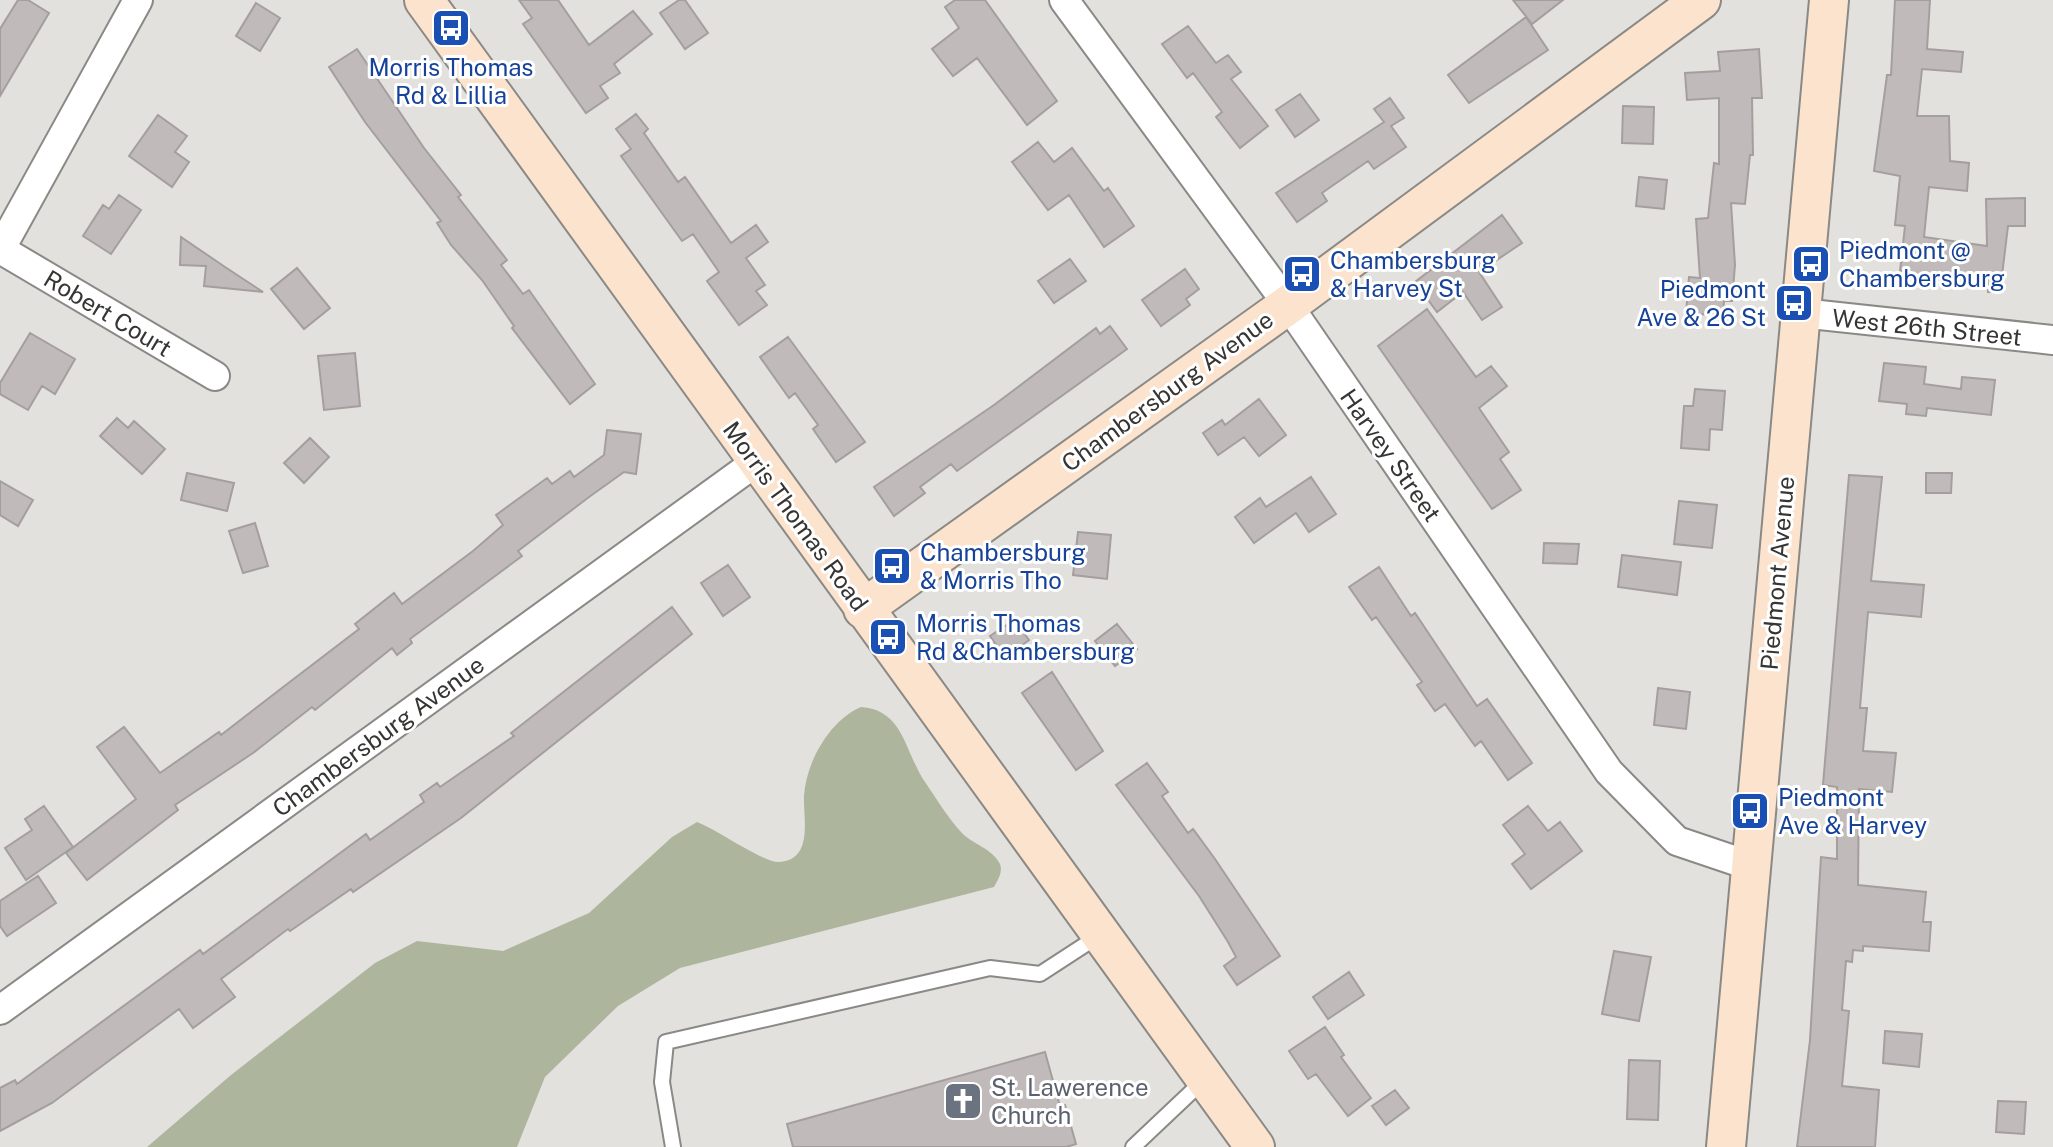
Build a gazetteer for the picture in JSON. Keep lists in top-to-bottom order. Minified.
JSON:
{"streets":{"main road":["Chambersburg Avenue","Morris Thomas Road","Piedmont Avenue"],"street":["Robert Court","West 26th Street","Harvey Street"]},"crossings":[["West 26th Street","Piedmont Avenue"],["Chambersburg Avenue","Harvey Street"],["Chambersburg Avenue","Morris Thomas Road"],["Harvey Street","Piedmont Avenue"]],"places":{"bus stop":["Morris Thomas Rd & Lillia","Piedmont @ Chambersburg","Chambersburg & Harvey St","Piedmont Ave & 26 St","Chambersburg & Morris Tho","Morris Thomas Rd &Chambersburg","Piedmont Ave & Harvey"],"church":["St. Lawerence Church"]}}
